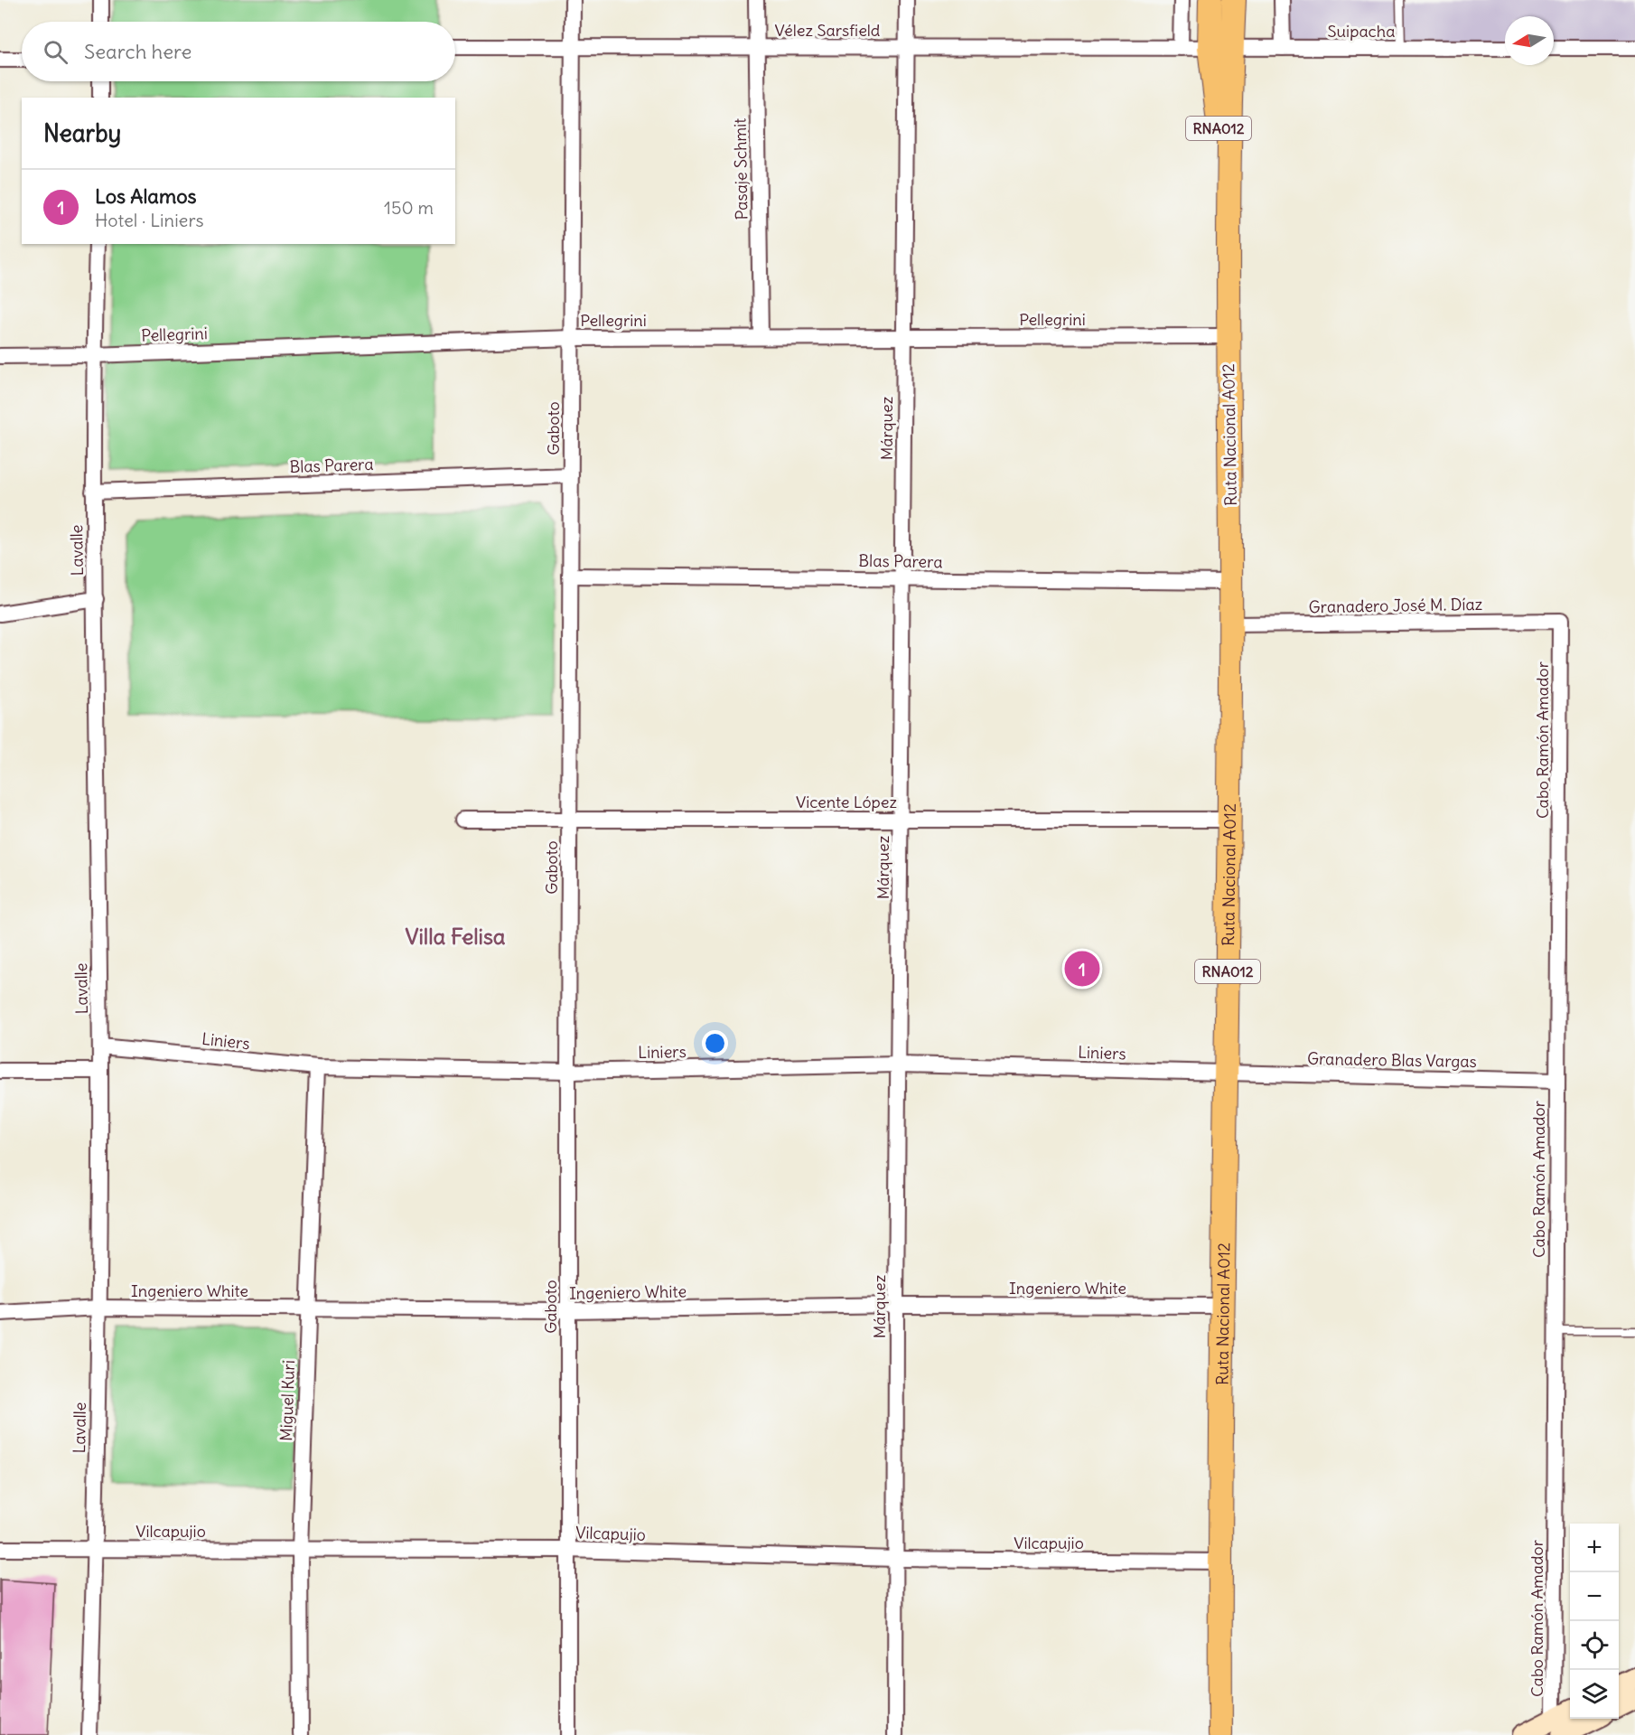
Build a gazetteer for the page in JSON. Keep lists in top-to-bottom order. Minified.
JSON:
{"streets":{"main road":["RNA012","Ruta Nacional A012"],"street":["Vélez Sarsfield","Suipacha","Pasaje Schmit","Pellegrini","Gaboto","Márquez","Blas Parera","Lavalle","Granadero José M. Díaz","Cabo Ramón Amador","Vicente López","Liniers","Granadero Blas Vargas","Ingeniero White","Miguel Kuri","Vilcapujio"]},"crossings":[["Vélez Sarsfield","Suipacha"],["Vélez Sarsfield","Pasaje Schmit"],["Vélez Sarsfield","Gaboto"],["Vélez Sarsfield","Márquez"],["Vélez Sarsfield","Ruta Nacional A012"],["Suipacha","Ruta Nacional A012"],["Pasaje Schmit","Pellegrini"],["Pellegrini","Gaboto"],["Pellegrini","Márquez"],["Pellegrini","Ruta Nacional A012"],["Pellegrini","Lavalle"],["Gaboto","Blas Parera"],["Gaboto","Vicente López"],["Gaboto","Liniers"],["Gaboto","Ingeniero White"],["Gaboto","Vilcapujio"],["Márquez","Blas Parera"],["Márquez","Vicente López"],["Márquez","Liniers"],["Márquez","Ingeniero White"],["Márquez","Vilcapujio"],["Ruta Nacional A012","Blas Parera"],["Ruta Nacional A012","Granadero José M. Díaz"],["Ruta Nacional A012","Vicente López"],["Ruta Nacional A012","Liniers"],["Ruta Nacional A012","Granadero Blas Vargas"],["Ruta Nacional A012","Ingeniero White"],["Ruta Nacional A012","Vilcapujio"],["Blas Parera","Lavalle"],["Lavalle","Liniers"],["Lavalle","Ingeniero White"],["Lavalle","Vilcapujio"],["Granadero José M. Díaz","Cabo Ramón Amador"],["Cabo Ramón Amador","Granadero Blas Vargas"],["Liniers","Granadero Blas Vargas"],["Liniers","Miguel Kuri"],["Ingeniero White","Miguel Kuri"],["Miguel Kuri","Vilcapujio"]],"districts":["Villa Felisa"],"north":"left","page":{"search":"Search here","heading":"Nearby","list":[{"mark":"1","name":"Los Alamos","note":"Hotel · Liniers","value":"150 m"}],"pins":"1","map_buttons":["+","−"]}}
